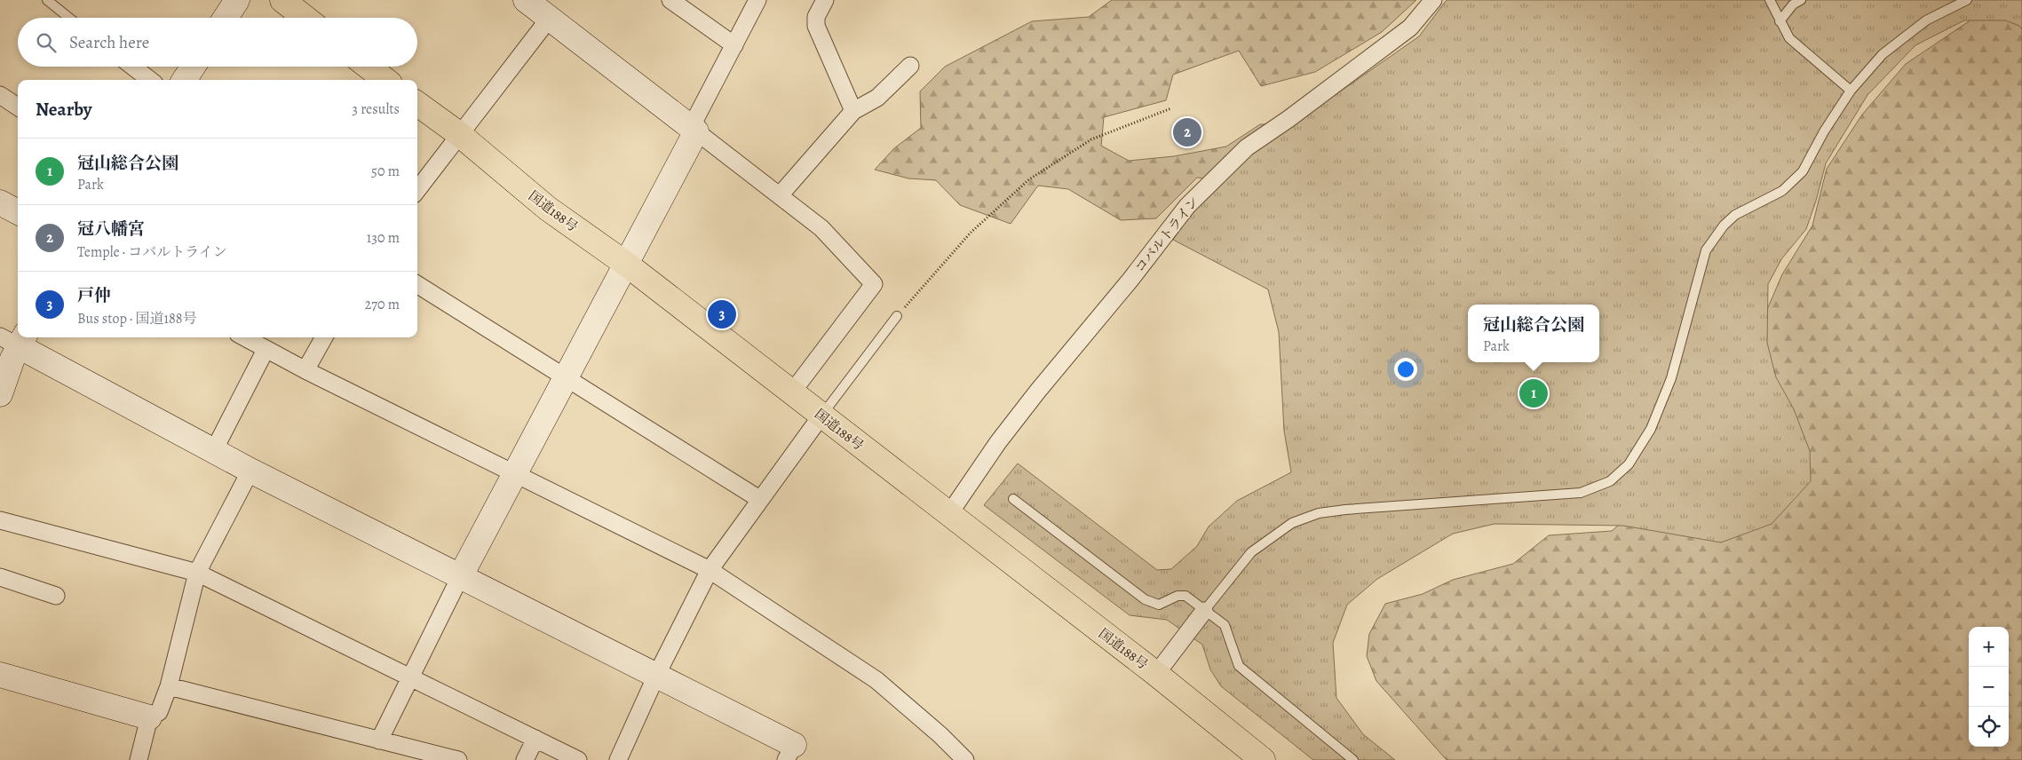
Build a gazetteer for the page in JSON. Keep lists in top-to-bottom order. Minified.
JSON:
{"streets":{"highway":["国道188号"],"street":["コバルトライン"]},"crossings":[["国道188号","コバルトライン"]],"page":{"search":"Search here","heading":["Nearby","3 results"],"pins":["2","3","1"],"list":[{"mark":"1","name":"冠山総合公園","note":"Park","value":"50 m"},{"mark":"2","name":"冠八幡宮","note":"Temple · コバルトライン","value":"130 m"},{"mark":"3","name":"戸仲","note":"Bus stop · 国道188号","value":"270 m"}],"popup":["冠山総合公園","Park"],"map_buttons":["+","−"]}}
